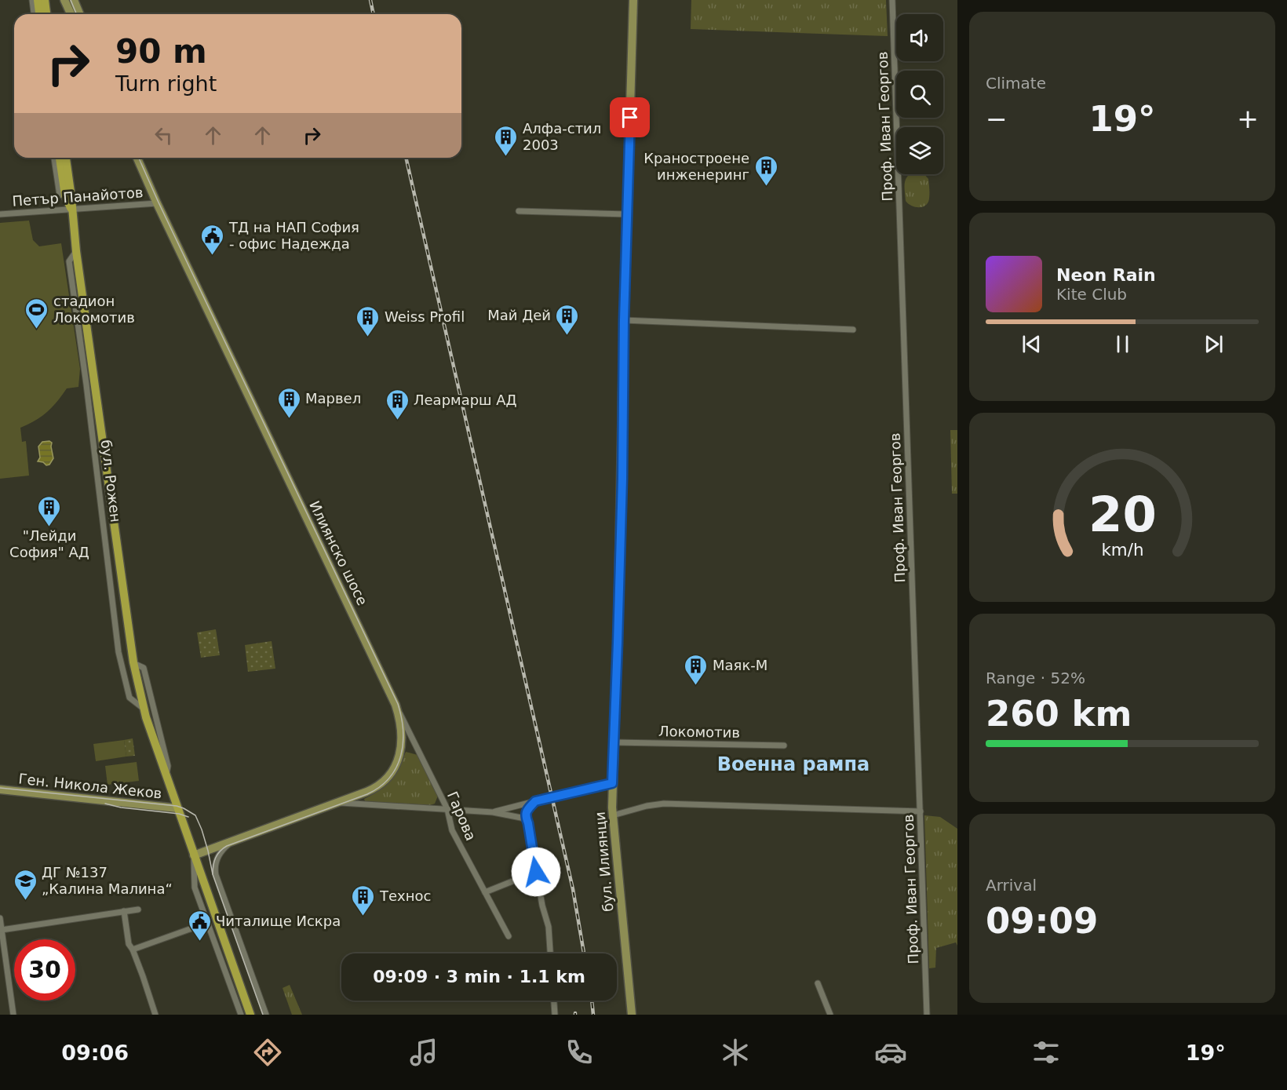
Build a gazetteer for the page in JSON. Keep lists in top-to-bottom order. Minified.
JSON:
{"streets":{"main road":["бул. Рожен"],"street":["Проф. Иван Георгов","Петър Панайотов","Илиянско шосе","Локомотив","Ген. Никола Жеков","Гарова","бул. Илиянци"]},"crossings":[["Петър Панайотов","бул. Рожен"],["Петър Панайотов","Илиянско шосе"],["бул. Рожен","Илиянско шосе"],["бул. Рожен","Ген. Никола Жеков"],["Илиянско шосе","Гарова"],["Локомотив","бул. Илиянци"]],"districts":["Военна рампа"],"places":{"building":["Алфа-стил 2003","Краностроене инженеринг","Май Дей","Weiss Profil","Марвел","Леармарш АД","\"Лейди София\" АД","Маяк-М","Технос"],"public building":["ТД на НАП София - офис Надежда","Читалище Искра"],"sports":["стадион Локомотив"],"school or university":["ДГ №137 „Калина Малина“"]},"page":{"tile":["Climate",["Range · 52%","260 km"],["Arrival","09:09"]],"turn":["90 m","Turn right"],"heat":["−","19°","+"],"song":["Neon Rain","Kite Club"],"limit":"30","trip":"09:09 · 3 min · 1.1 km","tabs":["09:06","19°"],"gauge":["20","km/h"]}}
